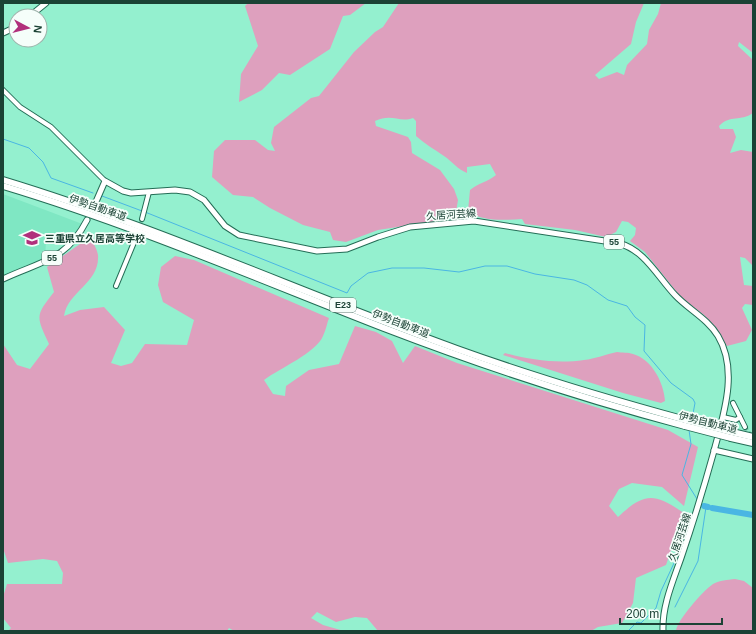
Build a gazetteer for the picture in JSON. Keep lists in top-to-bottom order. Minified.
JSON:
{"streets":{"highway":["伊勢自動車道","E23"],"main road":["久居河芸線","55"]},"places":{"school or university":["三重県立久居高等学校"]},"scale_bar":"200 m","north":"right"}
